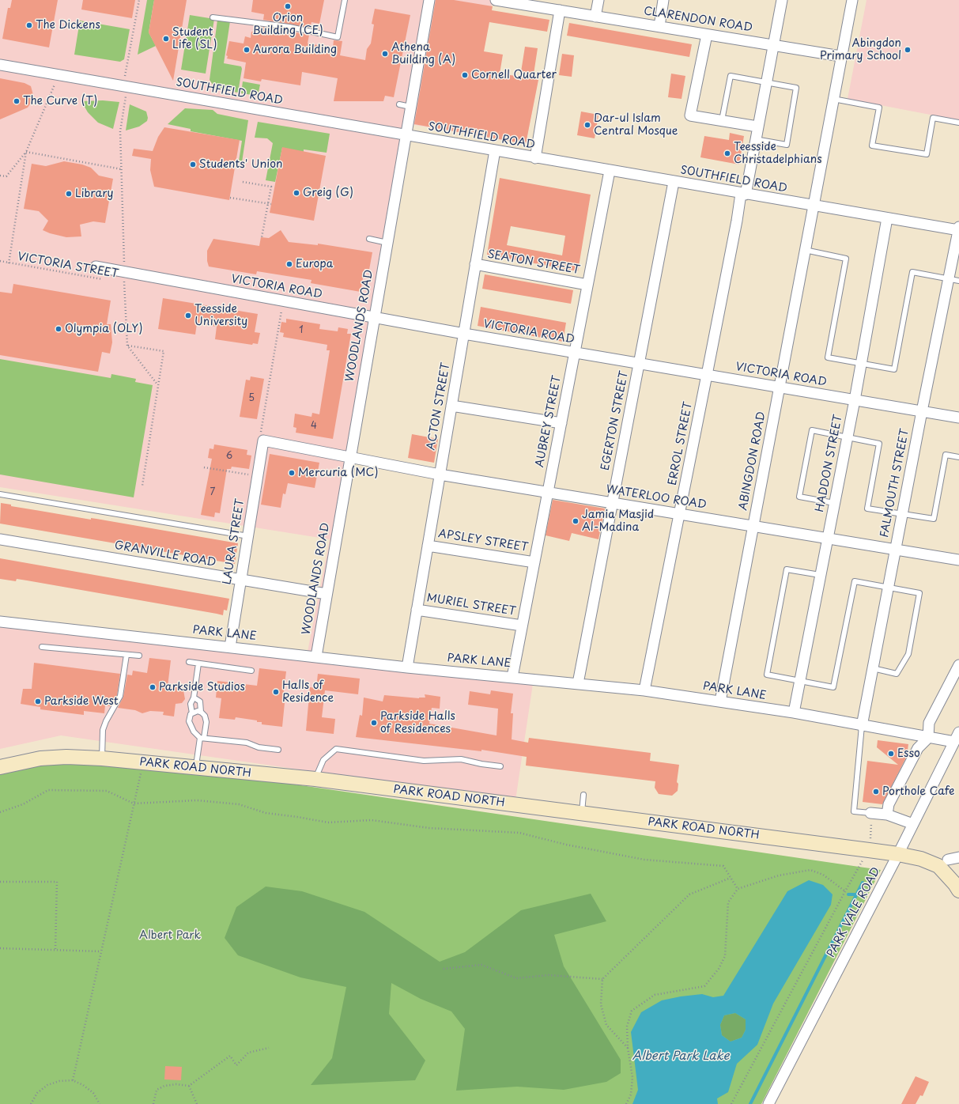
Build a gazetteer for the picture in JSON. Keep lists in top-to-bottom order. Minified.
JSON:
{"streets":{"street":["CLARENDON ROAD","SOUTHFIELD ROAD","SEATON STREET","VICTORIA ROAD","WOODLANDS ROAD","ACTON STREET","EGERTON STREET","AUBREY STREET","ERROL STREET","ABINGDON ROAD","HADDON STREET","FALMOUTH STREET","WATERLOO ROAD","APSLEY STREET","LAURA STREET","GRANVILLE ROAD","MURIEL STREET","PARK LANE","PARK ROAD NORTH","PARK VALE ROAD"],"path":["VICTORIA STREET"]},"crossings":[["CLARENDON ROAD","ERROL STREET"],["SOUTHFIELD ROAD","VICTORIA STREET"],["SOUTHFIELD ROAD","WOODLANDS ROAD"],["SOUTHFIELD ROAD","ACTON STREET"],["SOUTHFIELD ROAD","EGERTON STREET"],["SOUTHFIELD ROAD","AUBREY STREET"],["SOUTHFIELD ROAD","ERROL STREET"],["SOUTHFIELD ROAD","ABINGDON ROAD"],["SOUTHFIELD ROAD","HADDON STREET"],["SOUTHFIELD ROAD","FALMOUTH STREET"],["SEATON STREET","ACTON STREET"],["SEATON STREET","AUBREY STREET"],["VICTORIA ROAD","WOODLANDS ROAD"],["VICTORIA ROAD","ACTON STREET"],["VICTORIA ROAD","EGERTON STREET"],["VICTORIA ROAD","AUBREY STREET"],["VICTORIA ROAD","ERROL STREET"],["VICTORIA ROAD","ABINGDON ROAD"],["VICTORIA ROAD","HADDON STREET"],["VICTORIA ROAD","FALMOUTH STREET"],["WOODLANDS ROAD","WATERLOO ROAD"],["WOODLANDS ROAD","GRANVILLE ROAD"],["WOODLANDS ROAD","PARK LANE"],["ACTON STREET","WATERLOO ROAD"],["ACTON STREET","APSLEY STREET"],["ACTON STREET","MURIEL STREET"],["ACTON STREET","PARK LANE"],["EGERTON STREET","WATERLOO ROAD"],["EGERTON STREET","PARK LANE"],["AUBREY STREET","WATERLOO ROAD"],["AUBREY STREET","APSLEY STREET"],["AUBREY STREET","MURIEL STREET"],["AUBREY STREET","PARK LANE"],["ERROL STREET","WATERLOO ROAD"],["ERROL STREET","PARK LANE"],["ABINGDON ROAD","WATERLOO ROAD"],["ABINGDON ROAD","PARK LANE"],["HADDON STREET","WATERLOO ROAD"],["HADDON STREET","PARK LANE"],["FALMOUTH STREET","WATERLOO ROAD"],["FALMOUTH STREET","PARK LANE"],["WATERLOO ROAD","LAURA STREET"],["LAURA STREET","GRANVILLE ROAD"],["LAURA STREET","PARK LANE"],["PARK LANE","PARK VALE ROAD"],["PARK ROAD NORTH","PARK VALE ROAD"]],"water":["Albert Park Lake"],"parks":["Albert Park"],"places":["Orion Building (CE)","The Dickens","Student Life (SL)","Aurora Building","Abingdon Primary School","Athena Building (A)","Cornell Quarter","The Curve (T)","Dar-ul Islam Central Mosque","Teesside Christadelphians","Students' Union","Greig (G)","Library","Europa","Teesside University","Olympia (OLY)","Mercuria (MC)","Jamia Masjid Al-Madina","Parkside Studios","Halls of Residence","Parkside West","Parkside Halls of Residences","Esso","Porthole Cafe"],"house_numbers":["1","5","4","6","7"]}
